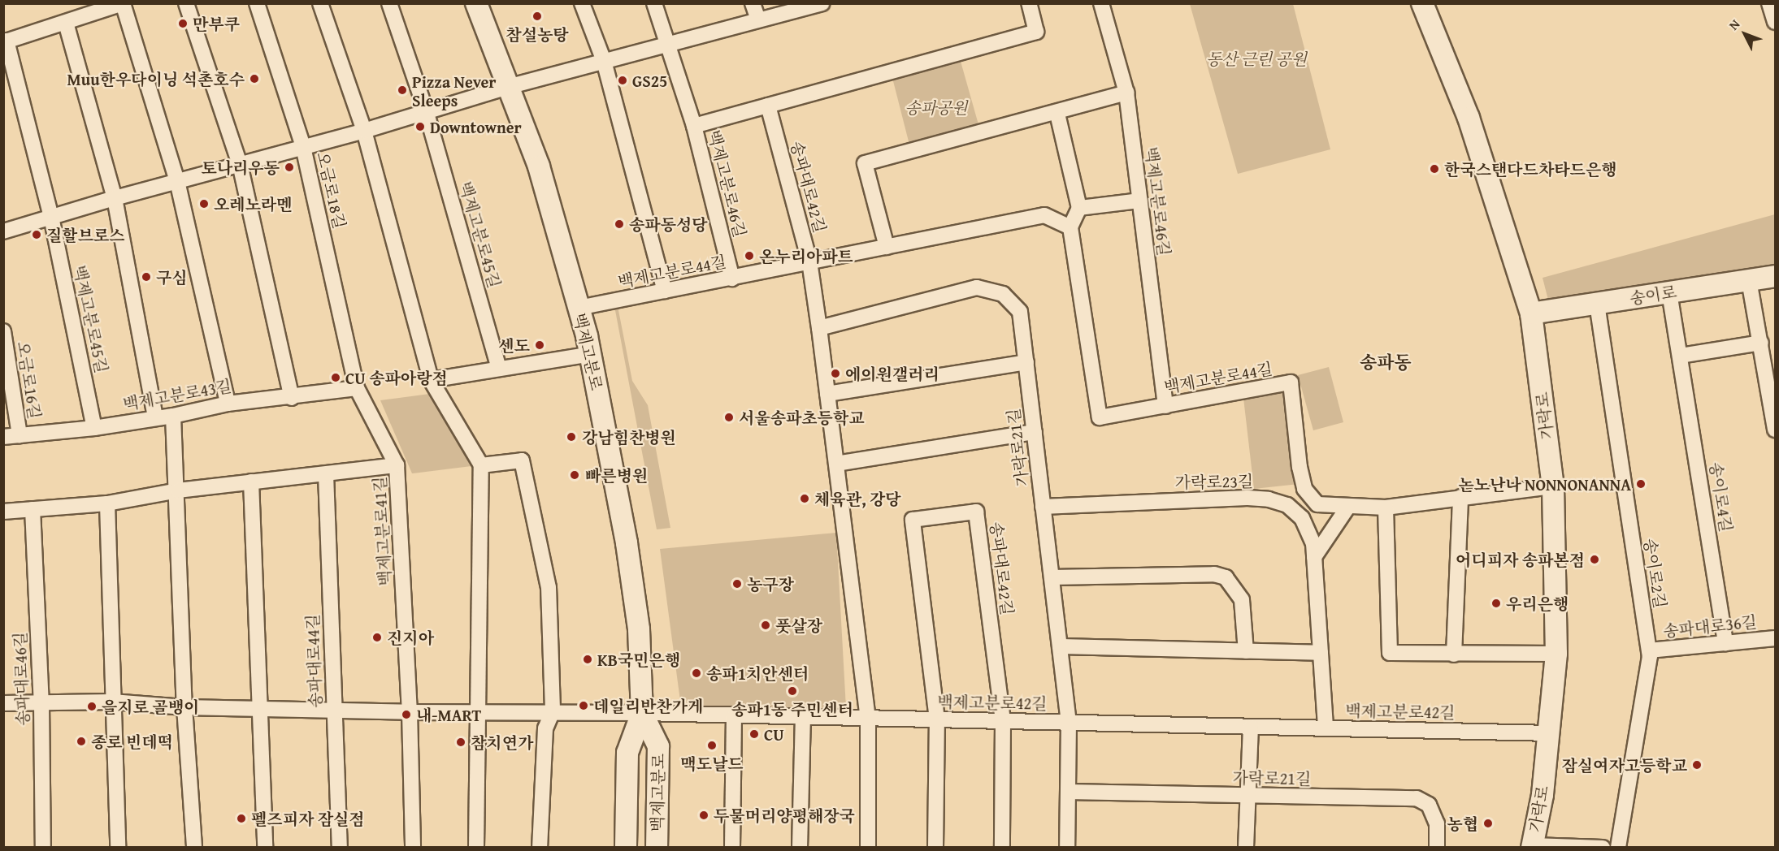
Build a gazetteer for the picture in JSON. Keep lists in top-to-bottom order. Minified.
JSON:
{"streets":{"street":["백제고분로46길","송파대로42길","오금로18길","백제고분로45길","백제고분로44길","송이로","백제고분로","오금로16길","백제고분로43길","가락로","가락로21길","가락로23길","송이로4길","백제고분로41길","송이로2길","송파대로36길","송파대로44길","송파대로46길","백제고분로42길"]},"crossings":[["백제고분로46길","송파대로42길"],["백제고분로46길","백제고분로44길"],["송파대로42길","백제고분로44길"],["송파대로42길","가락로21길"],["송파대로42길","백제고분로42길"],["오금로18길","백제고분로43길"],["오금로18길","백제고분로41길"],["백제고분로45길","백제고분로43길"],["백제고분로44길","백제고분로"],["백제고분로44길","가락로"],["송이로","가락로"],["송이로","송이로4길"],["송이로","송이로2길"],["백제고분로","백제고분로42길"],["오금로16길","백제고분로43길"],["가락로","백제고분로42길"],["가락로21길","가락로23길"],["가락로21길","백제고분로42길"],["가락로23길","백제고분로42길"],["송이로4길","송파대로36길"],["백제고분로41길","송파대로44길"],["백제고분로41길","송파대로46길"],["송이로2길","송파대로36길"]],"districts":["송파동"],"parks":["동산 근린 공원","송파공원"],"places":["참설농탕","만부쿠","Muu한우다이닝 석촌호수","GS25","Pizza Never Sleeps","Downtowner","토나리우동","한국스탠다드차타드은행","오레노라멘","송파동성당","질할브로스","온누리아파트","구심","센도","에이원갤러리","CU 송파아랑점","서울송파초등학교","강남힘찬병원","빠른병원","논노난나 NONNONANNA","체육관, 강당","어디피자 송파본점","농구장","우리은행","풋살장","진지아","KB국민은행","송파1치안센터","송파1동 주민센터","데일리반찬가게","을지로 골뱅이","내-MART","CU","종로 빈데떡","참치연가","맥도날드","잠실여자고등학교","두물머리양평해장국","펠즈피자 잠실점","농협"],"north":"top left"}
